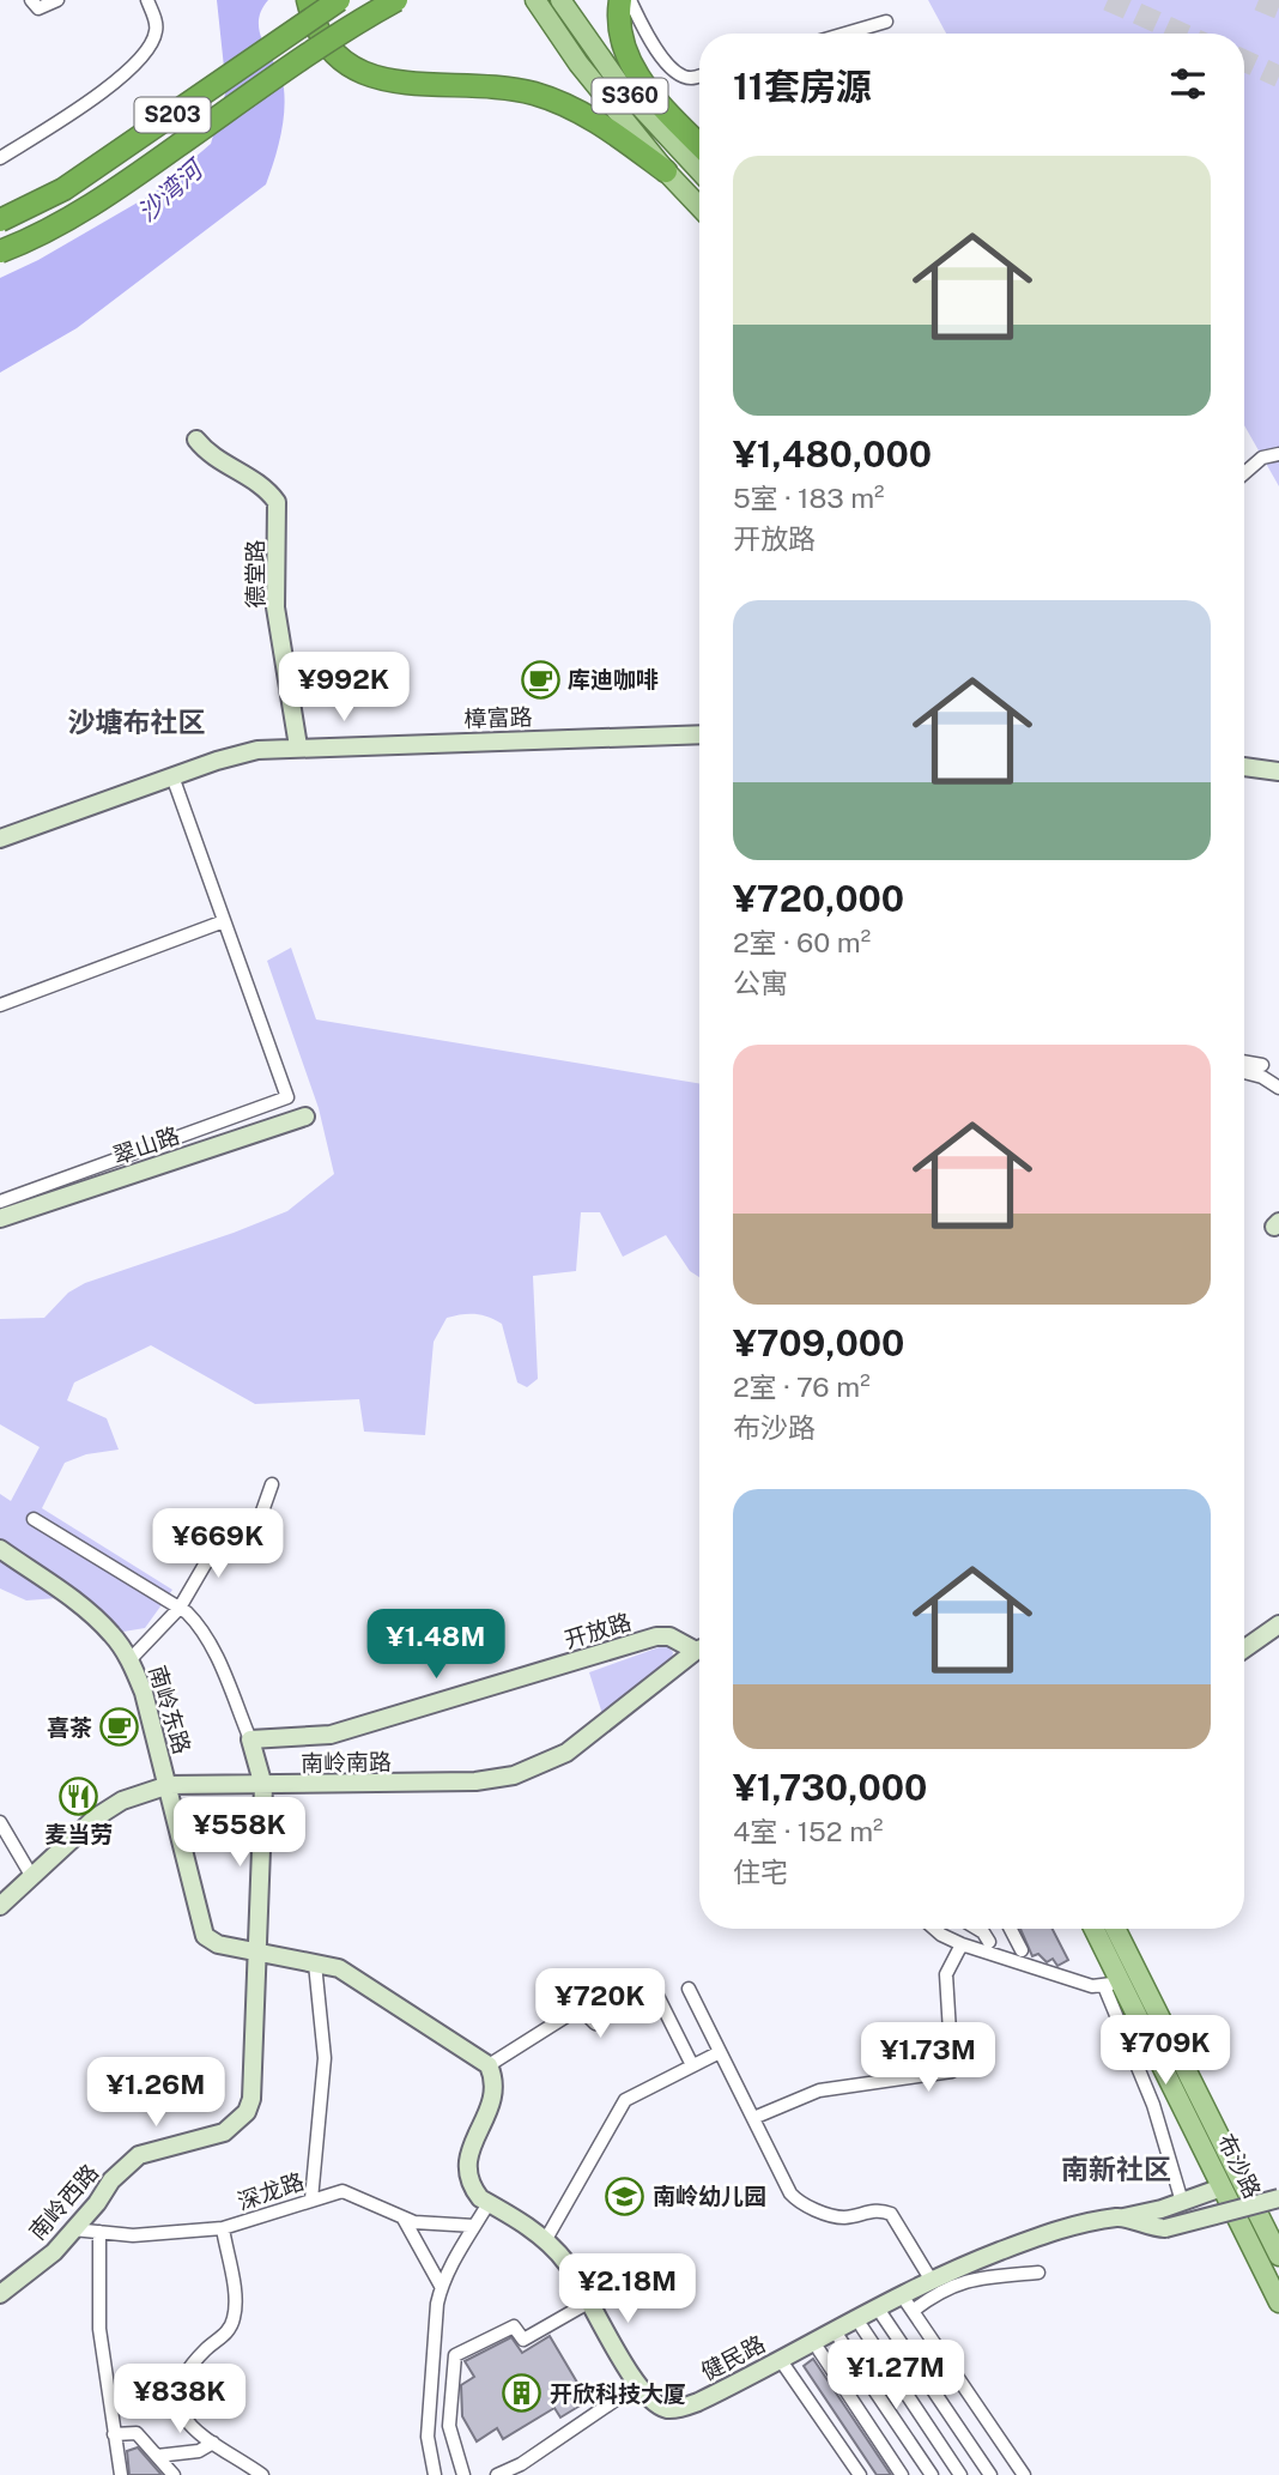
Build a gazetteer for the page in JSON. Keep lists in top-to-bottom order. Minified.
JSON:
{"streets":{"highway":["S203"],"main road":["S360","布沙路"],"street":["德堂路","樟富路","翠山路","开放路","南岭东路","南岭南路","深龙路","南岭西路","健民路"]},"crossings":[["德堂路","樟富路"],["南岭东路","南岭南路"],["南岭东路","南岭西路"],["南岭南路","南岭西路"],["深龙路","南岭西路"]],"districts":["沙塘布社区","南新社区"],"water":["沙湾河"],"places":{"cafe":["库迪咖啡","喜茶"],"restaurant":["麦当劳"],"school or university":["南岭幼儿园"],"building":["开欣科技大厦"]},"page":{"heading":"11套房源","list":[{"name":"¥1,480,000","note":"5室 · 183 m² · 开放路"},{"name":"¥720,000","note":"2室 · 60 m² · 公寓"},{"name":"¥709,000","note":"2室 · 76 m² · 布沙路"},{"name":"¥1,730,000","note":"4室 · 152 m² · 住宅"}],"price":["¥992K","¥669K","¥1.48M","¥558K","¥720K","¥709K","¥1.73M","¥1.26M","¥2.18M","¥1.27M","¥838K"]}}
